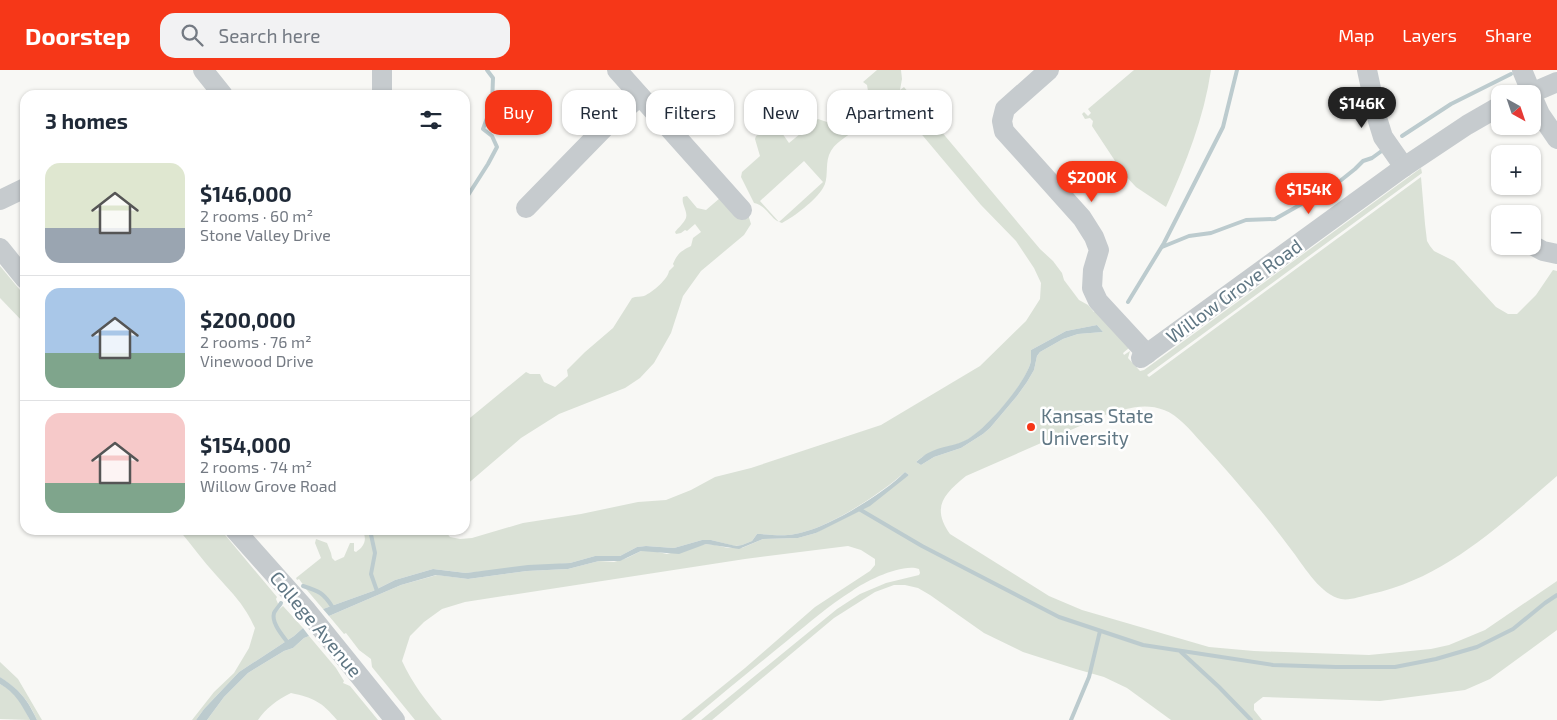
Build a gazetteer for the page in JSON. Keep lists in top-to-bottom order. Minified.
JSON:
{"streets":{"street":["Willow Grove Road","College Avenue"]},"places":["Kansas State University"],"north":"bottom right","page":{"header":"Doorstep","search":"Search here","nav":["Map","Layers","Share"],"map_buttons":["+","−"],"price":["$146K","$200K","$154K"],"chip":["Buy","Rent","Filters","New","Apartment"],"heading":"3 homes","list":[{"name":"$146,000","note":"2 rooms · 60 m² · Stone Valley Drive"},{"name":"$200,000","note":"2 rooms · 76 m² · Vinewood Drive"},{"name":"$154,000","note":"2 rooms · 74 m² · Willow Grove Road"}]}}
